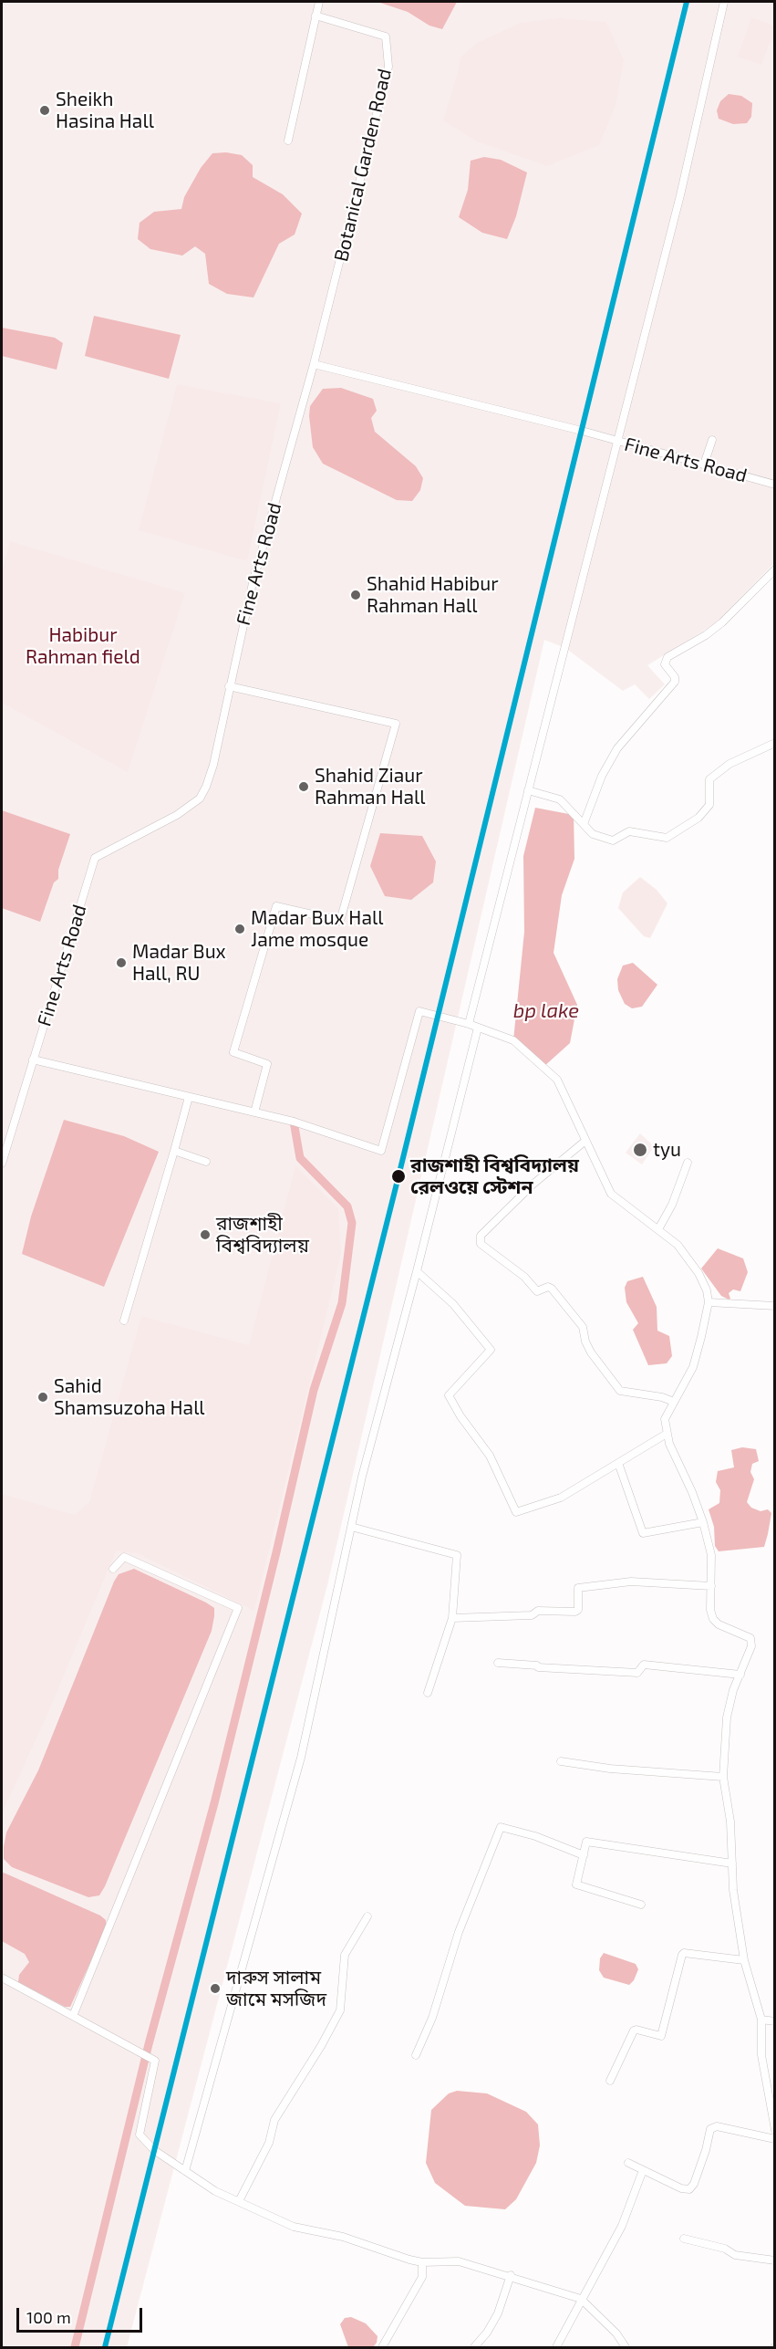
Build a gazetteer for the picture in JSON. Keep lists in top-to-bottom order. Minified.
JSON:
{"streets":{"street":["Botanical Garden Road","Fine Arts Road"]},"crossings":[["Botanical Garden Road","Fine Arts Road"]],"water":["bp lake"],"parks":["Habibur Rahman field"],"places":["Sheikh Hasina Hall","Shahid Habibur Rahman Hall","Shahid Ziaur Rahman Hall","Madar Bux Hall Jame mosque","Madar Bux Hall, RU","tyu","রাজশাহী বিশ্ববিদ্যালয় রেলওয়ে স্টেশন","রাজশাহী বিশ্ববিদ্যালয়","Sahid Shamsuzoha Hall","দারুস সালাম জামে মসজিদ"],"scale_bar":"100 m"}
